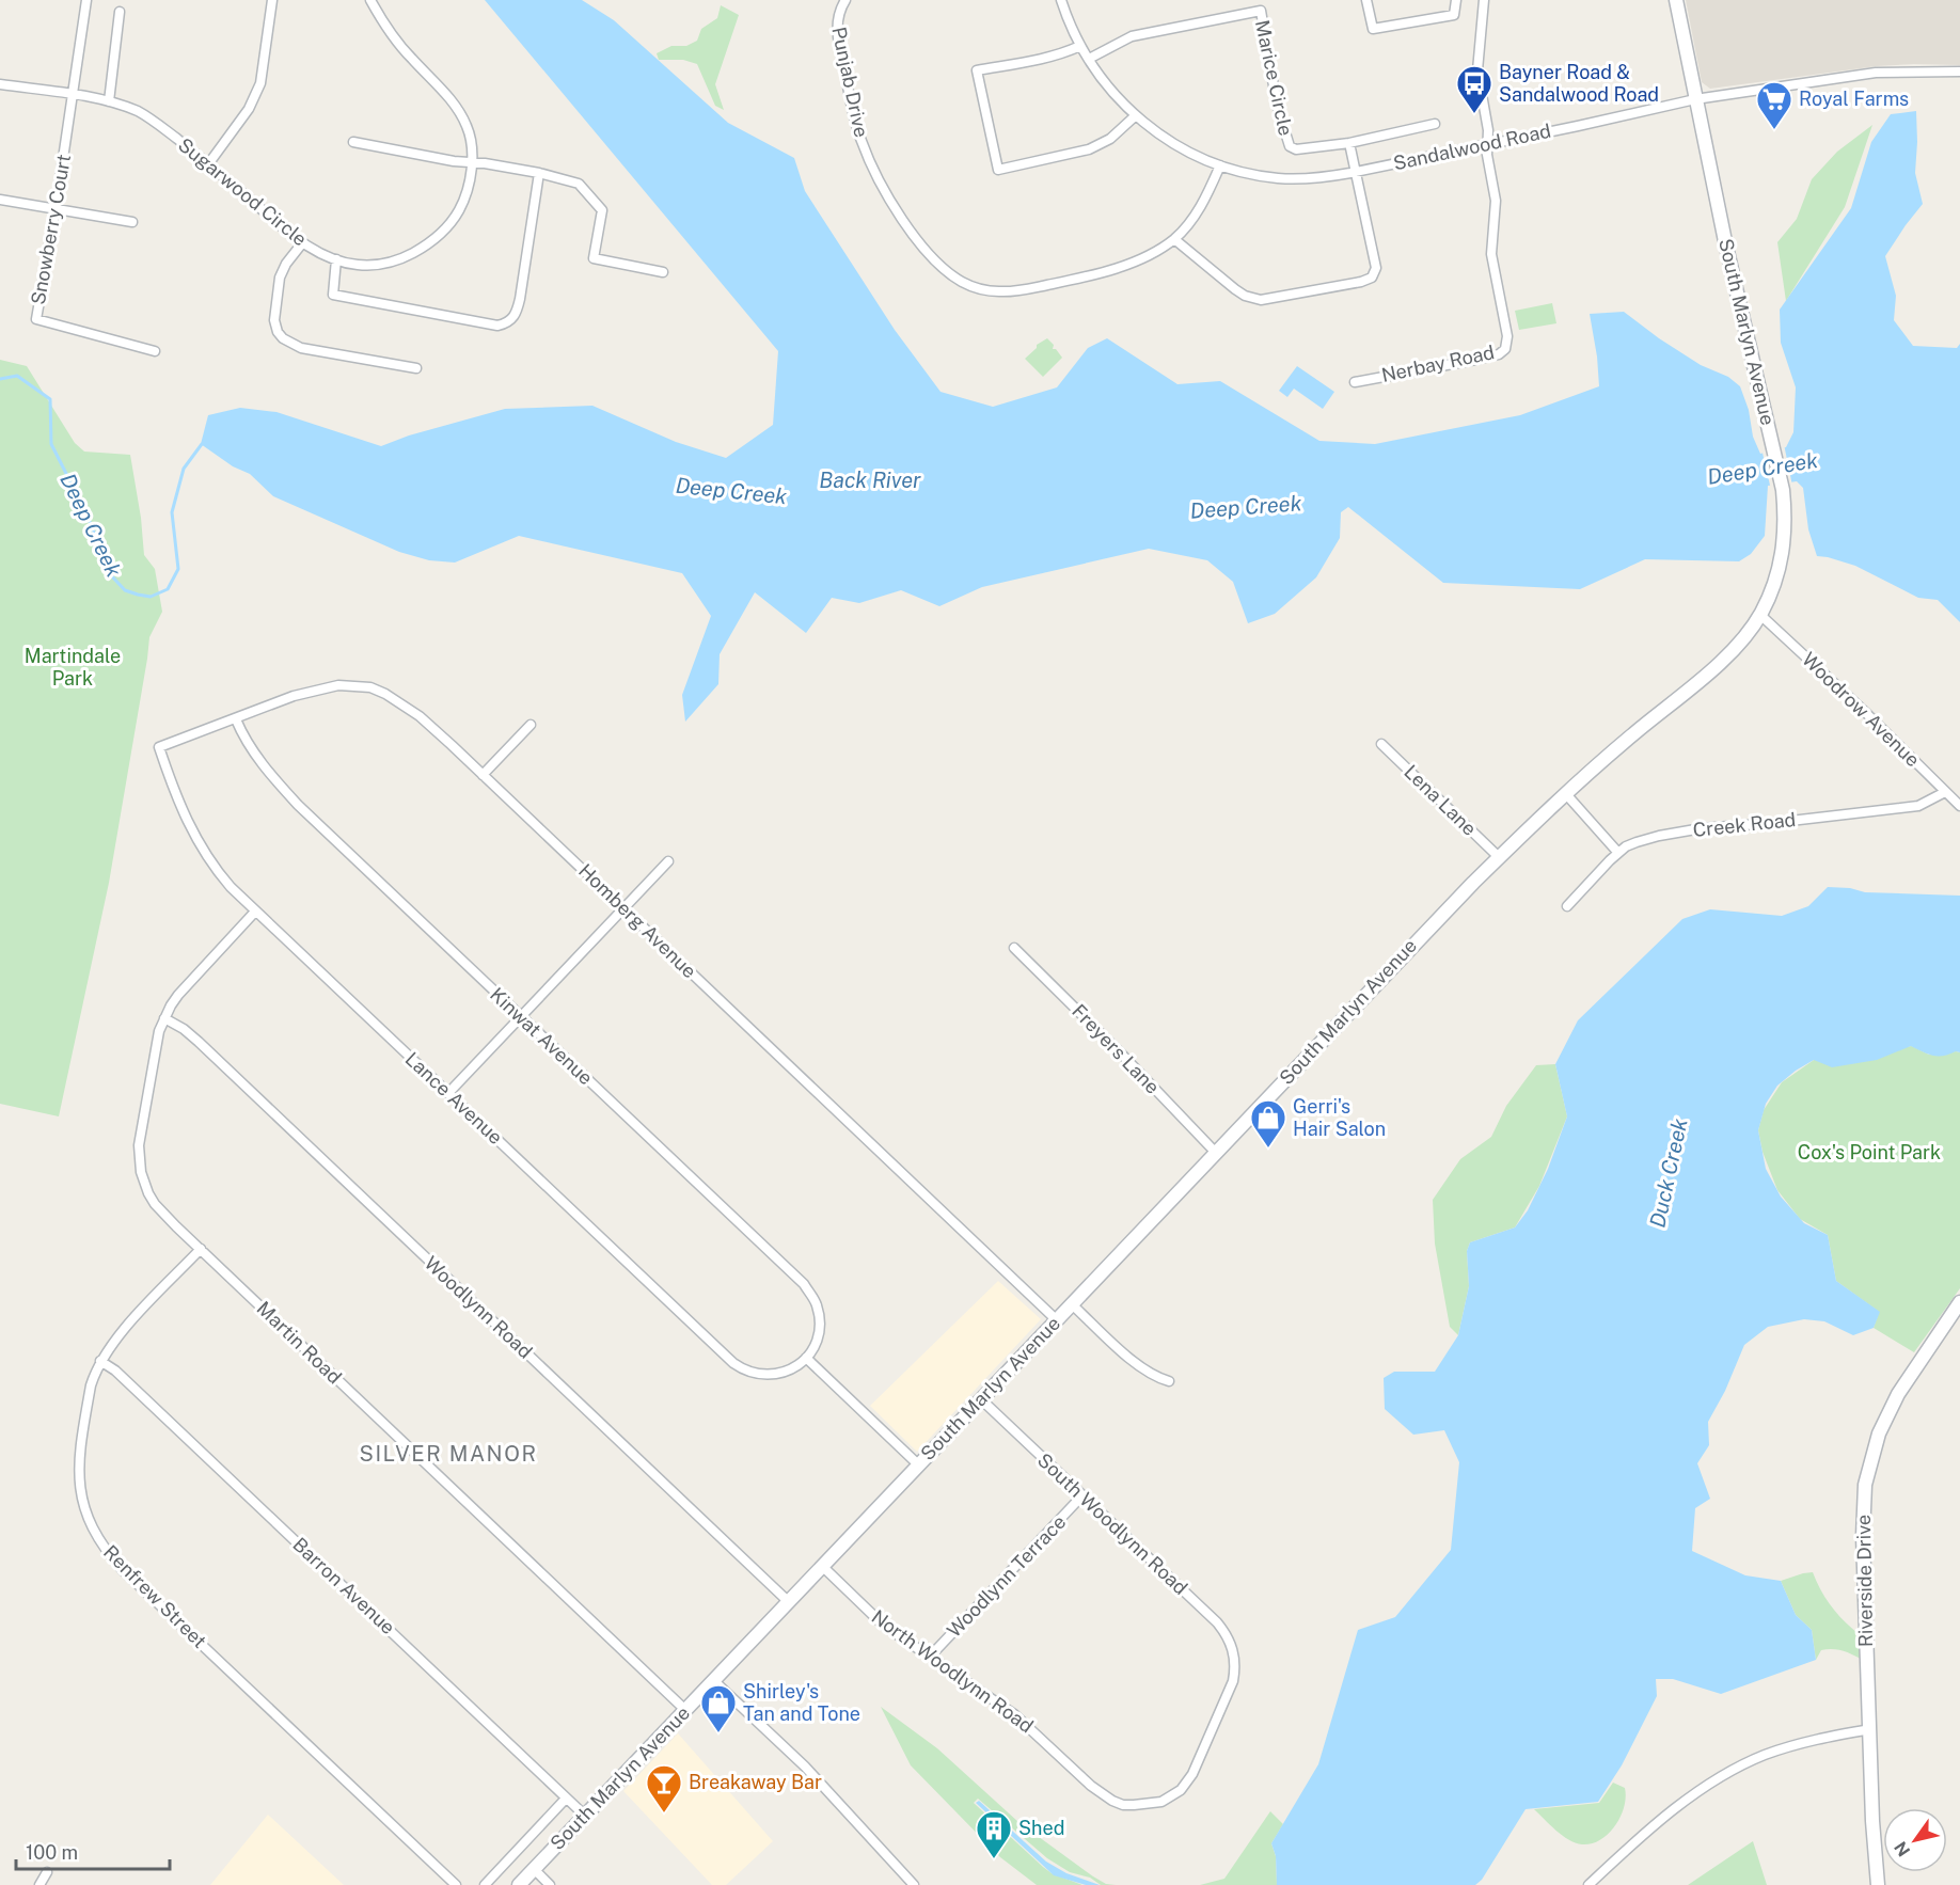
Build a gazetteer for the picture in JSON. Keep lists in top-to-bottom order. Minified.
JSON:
{"streets":{"street":["Marice Circle","Punjab Drive","Sandalwood Road","Sugarwood Circle","Snowberry Court","South Marlyn Avenue","Nerbay Road","Woodrow Avenue","Lena Lane","Creek Road","Homberg Avenue","Kinwat Avenue","Freyers Lane","Lance Avenue","Woodlynn Road","Martin Road","South Woodlynn Road","Woodlynn Terrace","Riverside Drive","Barron Avenue","Renfrew Street","North Woodlynn Road"]},"crossings":[["Marice Circle","Sandalwood Road"],["Punjab Drive","Sandalwood Road"],["Sandalwood Road","South Marlyn Avenue"],["Sandalwood Road","Nerbay Road"],["Sugarwood Circle","Snowberry Court"],["South Marlyn Avenue","Woodrow Avenue"],["South Marlyn Avenue","Lena Lane"],["South Marlyn Avenue","Homberg Avenue"],["South Marlyn Avenue","Freyers Lane"],["South Marlyn Avenue","Woodlynn Road"],["South Marlyn Avenue","Martin Road"],["South Marlyn Avenue","South Woodlynn Road"],["South Marlyn Avenue","Barron Avenue"],["South Marlyn Avenue","North Woodlynn Road"],["Woodrow Avenue","Creek Road"],["Homberg Avenue","Kinwat Avenue"],["Homberg Avenue","Lance Avenue"],["Kinwat Avenue","Lance Avenue"],["Lance Avenue","Martin Road"],["Woodlynn Road","Martin Road"],["Martin Road","Renfrew Street"],["South Woodlynn Road","Woodlynn Terrace"],["South Woodlynn Road","North Woodlynn Road"],["Woodlynn Terrace","North Woodlynn Road"],["Barron Avenue","Renfrew Street"]],"districts":["SILVER MANOR"],"water":["Deep Creek","Back River","Duck Creek"],"parks":["Martindale Park","Cox's Point Park"],"places":{"bus stop":["Bayner Road & Sandalwood Road"],"supermarket":["Royal Farms"],"shop":["Gerri's Hair Salon","Shirley's Tan and Tone"],"bar":["Breakaway Bar"],"building":["Shed"]},"scale_bar":"100 m","north":"bottom left"}
